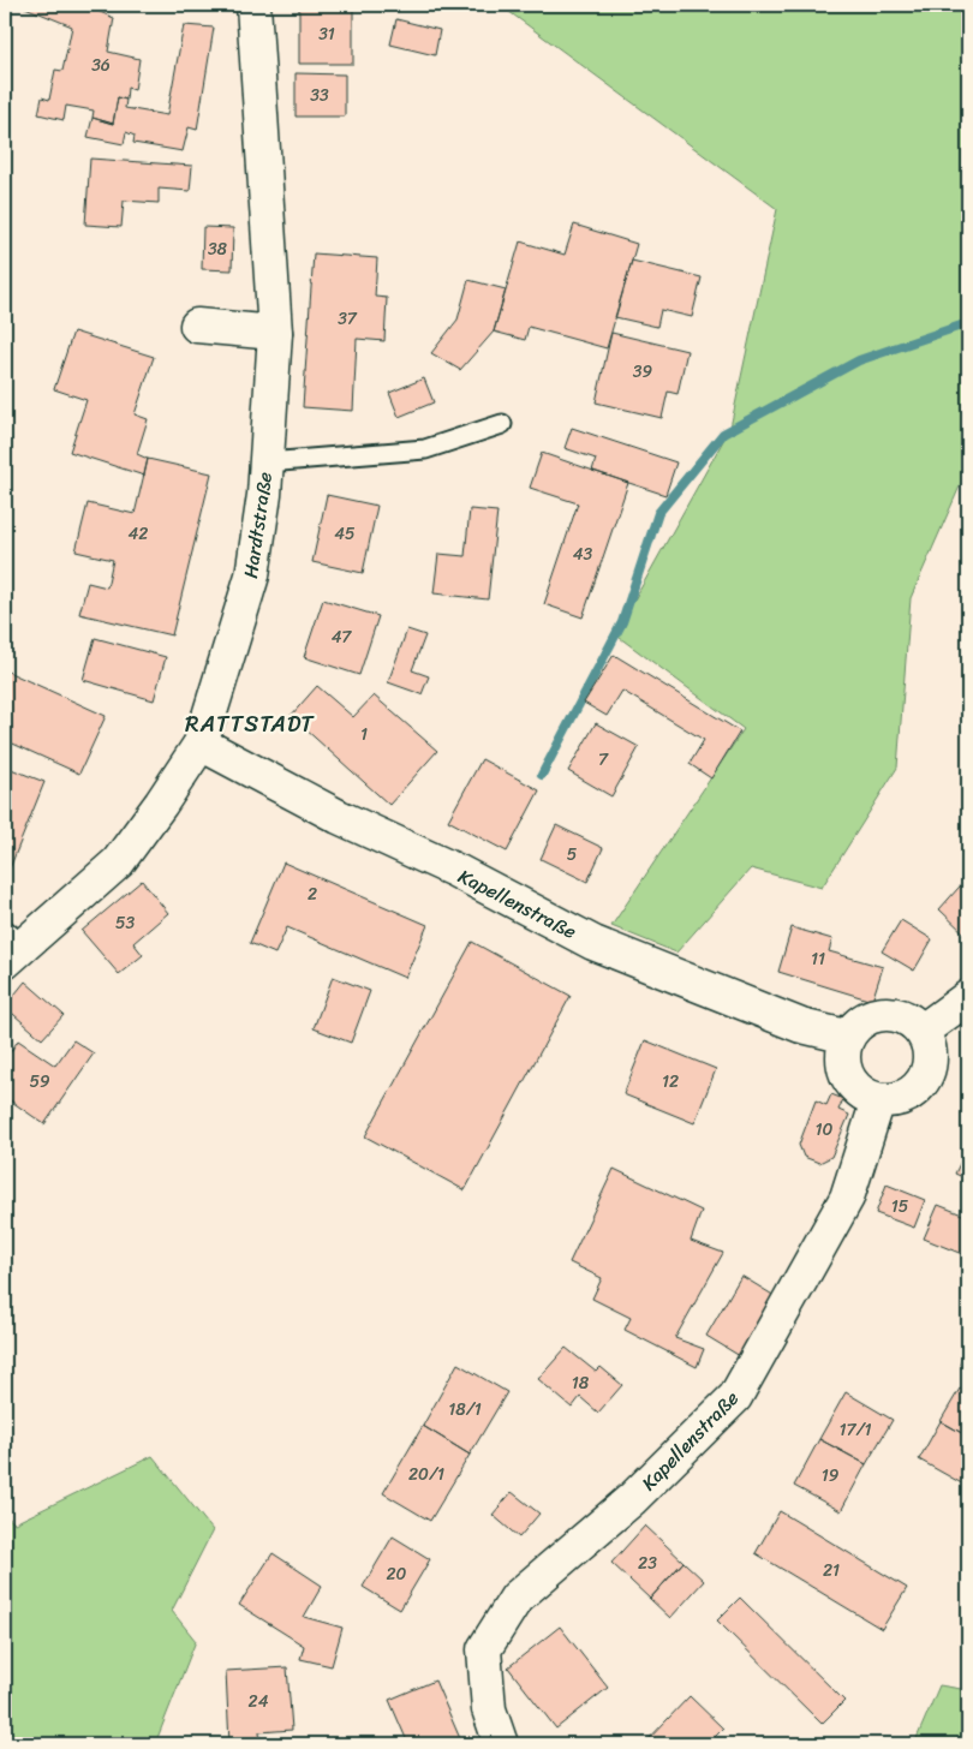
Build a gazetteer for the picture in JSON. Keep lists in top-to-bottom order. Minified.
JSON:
{"streets":{"street":["Hardtstraße","Kapellenstraße"]},"crossings":[["Hardtstraße","Kapellenstraße"]],"districts":["RATTSTADT"],"house_numbers":["31","36","33","38","37","39","42","45","43","47","1","7","5","2","53","11","59","12","10","15","18","18/1","17/1","20/1","19","23","21","20","24"]}
